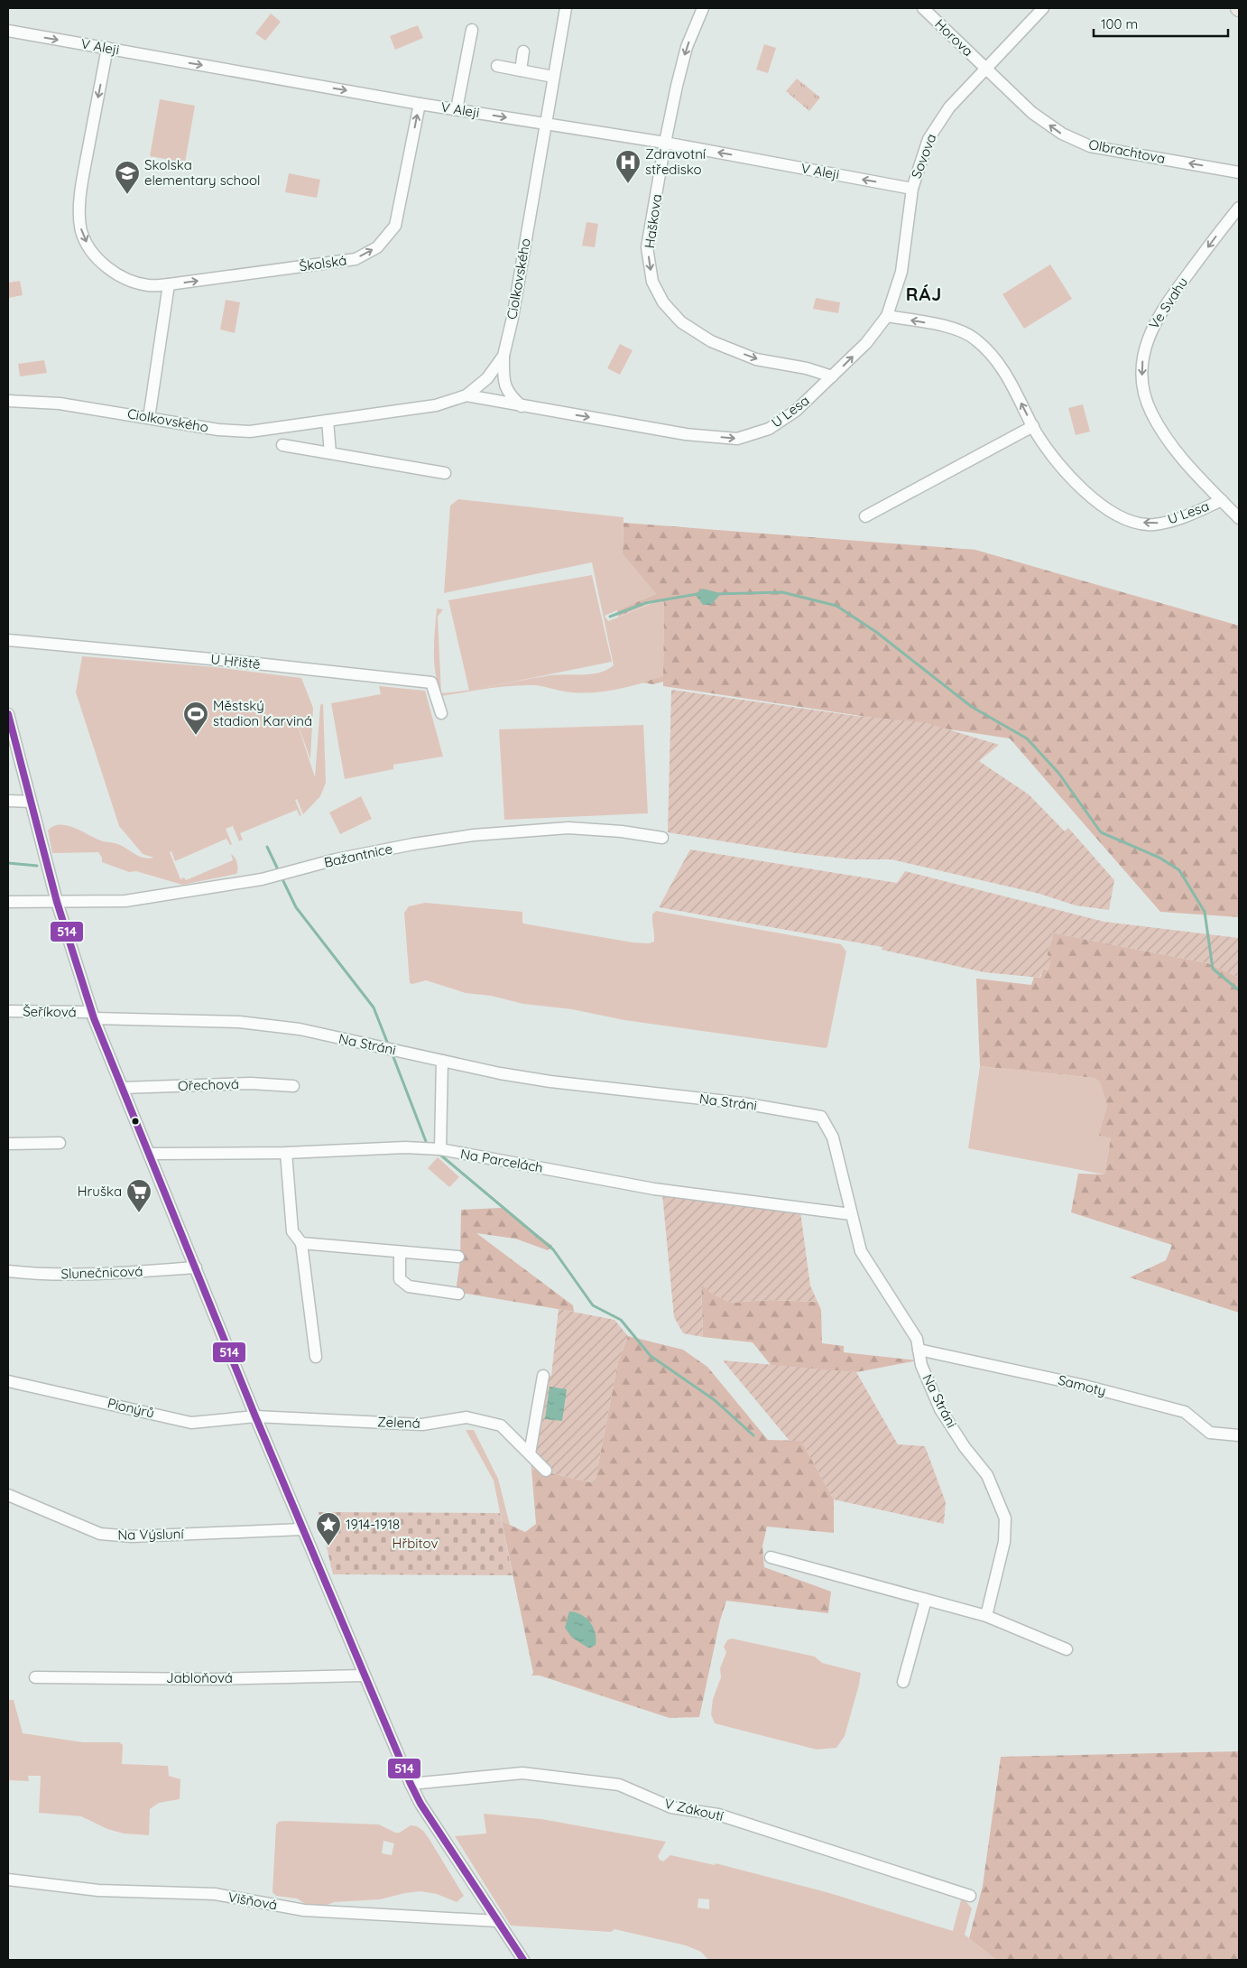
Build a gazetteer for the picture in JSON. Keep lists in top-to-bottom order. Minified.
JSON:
{"streets":{"street":["Horova","V Aleji","Olbrachtova","Sovova","Haškova","Školská","Ciolkovského","Ve Svahu","U Lesa","U Hřiště","Bažantnice","Šeříková","Na Stráni","Ořechová","Na Parcelách","Slunečnicová","Samoty","Pionýrů","Zelená","Na Výsluní","Jabloňová","V Zákoutí","Višňová"]},"crossings":[["Horova","Olbrachtova"],["Horova","Sovova"],["V Aleji","Sovova"],["V Aleji","Haškova"],["V Aleji","Školská"],["V Aleji","Ciolkovského"],["Olbrachtova","Sovova"],["Sovova","U Lesa"],["Haškova","U Lesa"],["Ciolkovského","U Lesa"],["Ve Svahu","U Lesa"],["Šeříková","Na Stráni"],["Na Stráni","Na Parcelách"],["Na Stráni","Samoty"],["Pionýrů","Zelená"]],"one_way":["Olbrachtova","Ve Svahu"],"districts":["RÁJ"],"parks":["Hřbitov"],"places":{"hospital":["Zdravotní středisko"],"school or university":["Skolska elementary school"],"sports":["Městský stadion Karviná"],"supermarket":["Hruška"],"place":["1914-1918"]},"lines":["transit line 514"],"scale_bar":"100 m"}
